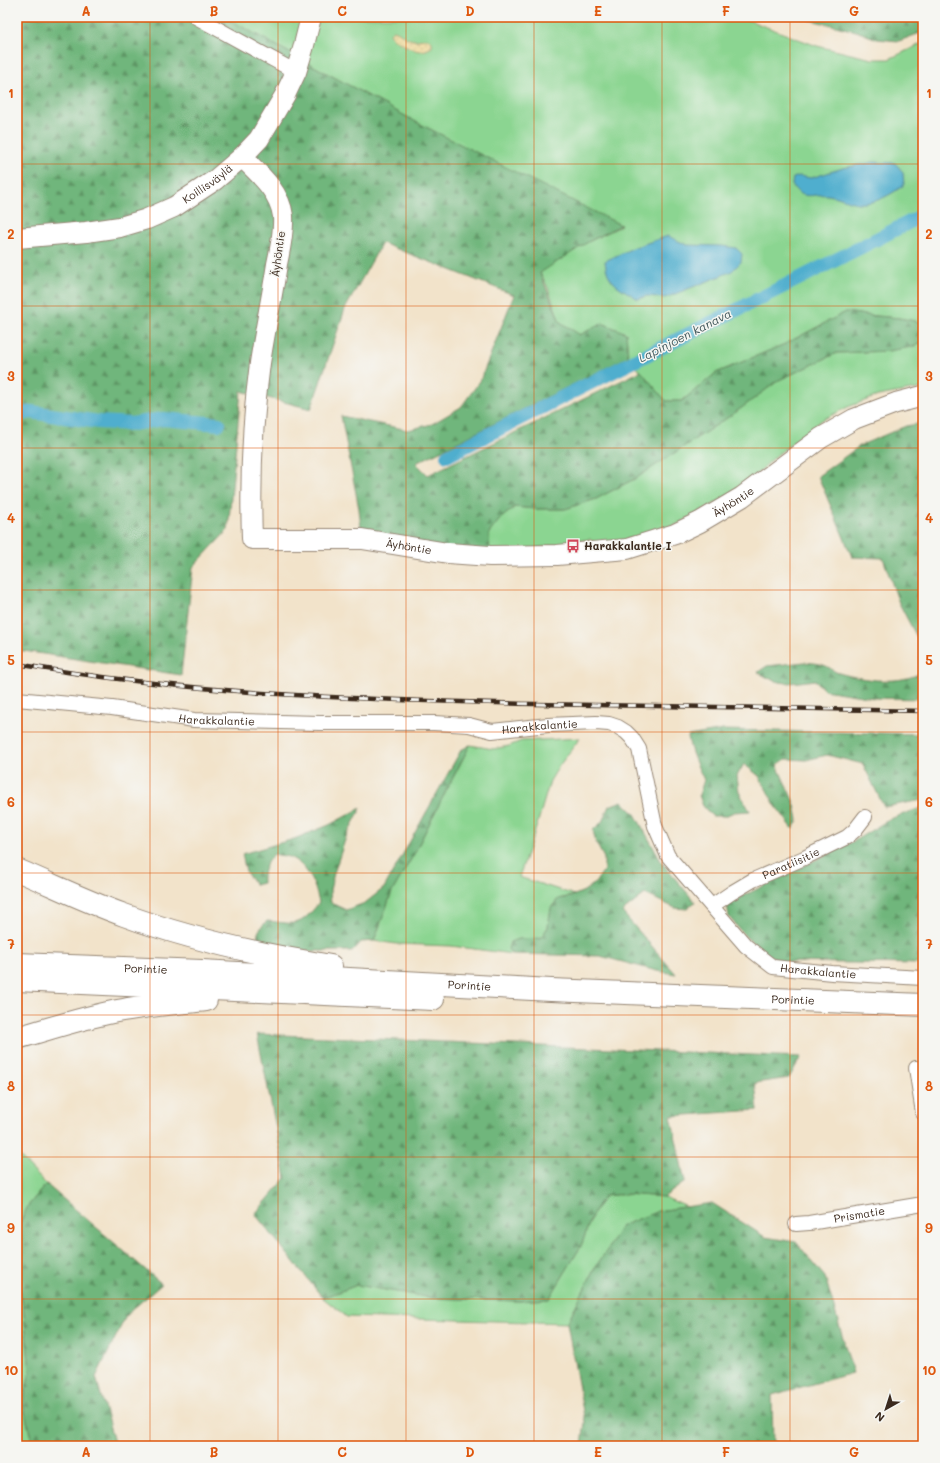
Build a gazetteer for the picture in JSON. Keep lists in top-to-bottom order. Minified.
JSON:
{"streets":{"highway":["Porintie"],"main road":["Koillisväylä","Äyhöntie"],"street":["Harakkalantie","Paratiisitie","Prismatie"]},"crossings":[["Koillisväylä","Äyhöntie"],["Harakkalantie","Paratiisitie"]],"water":["Lapinjoen kanava"],"places":{"bus stop":["Harakkalantie I"]},"north":"bottom left","grid":{"columns":["A","B","C","D","E","F","G"],"rows":["1","2","3","4","5","6","7","8","9","10"]}}
